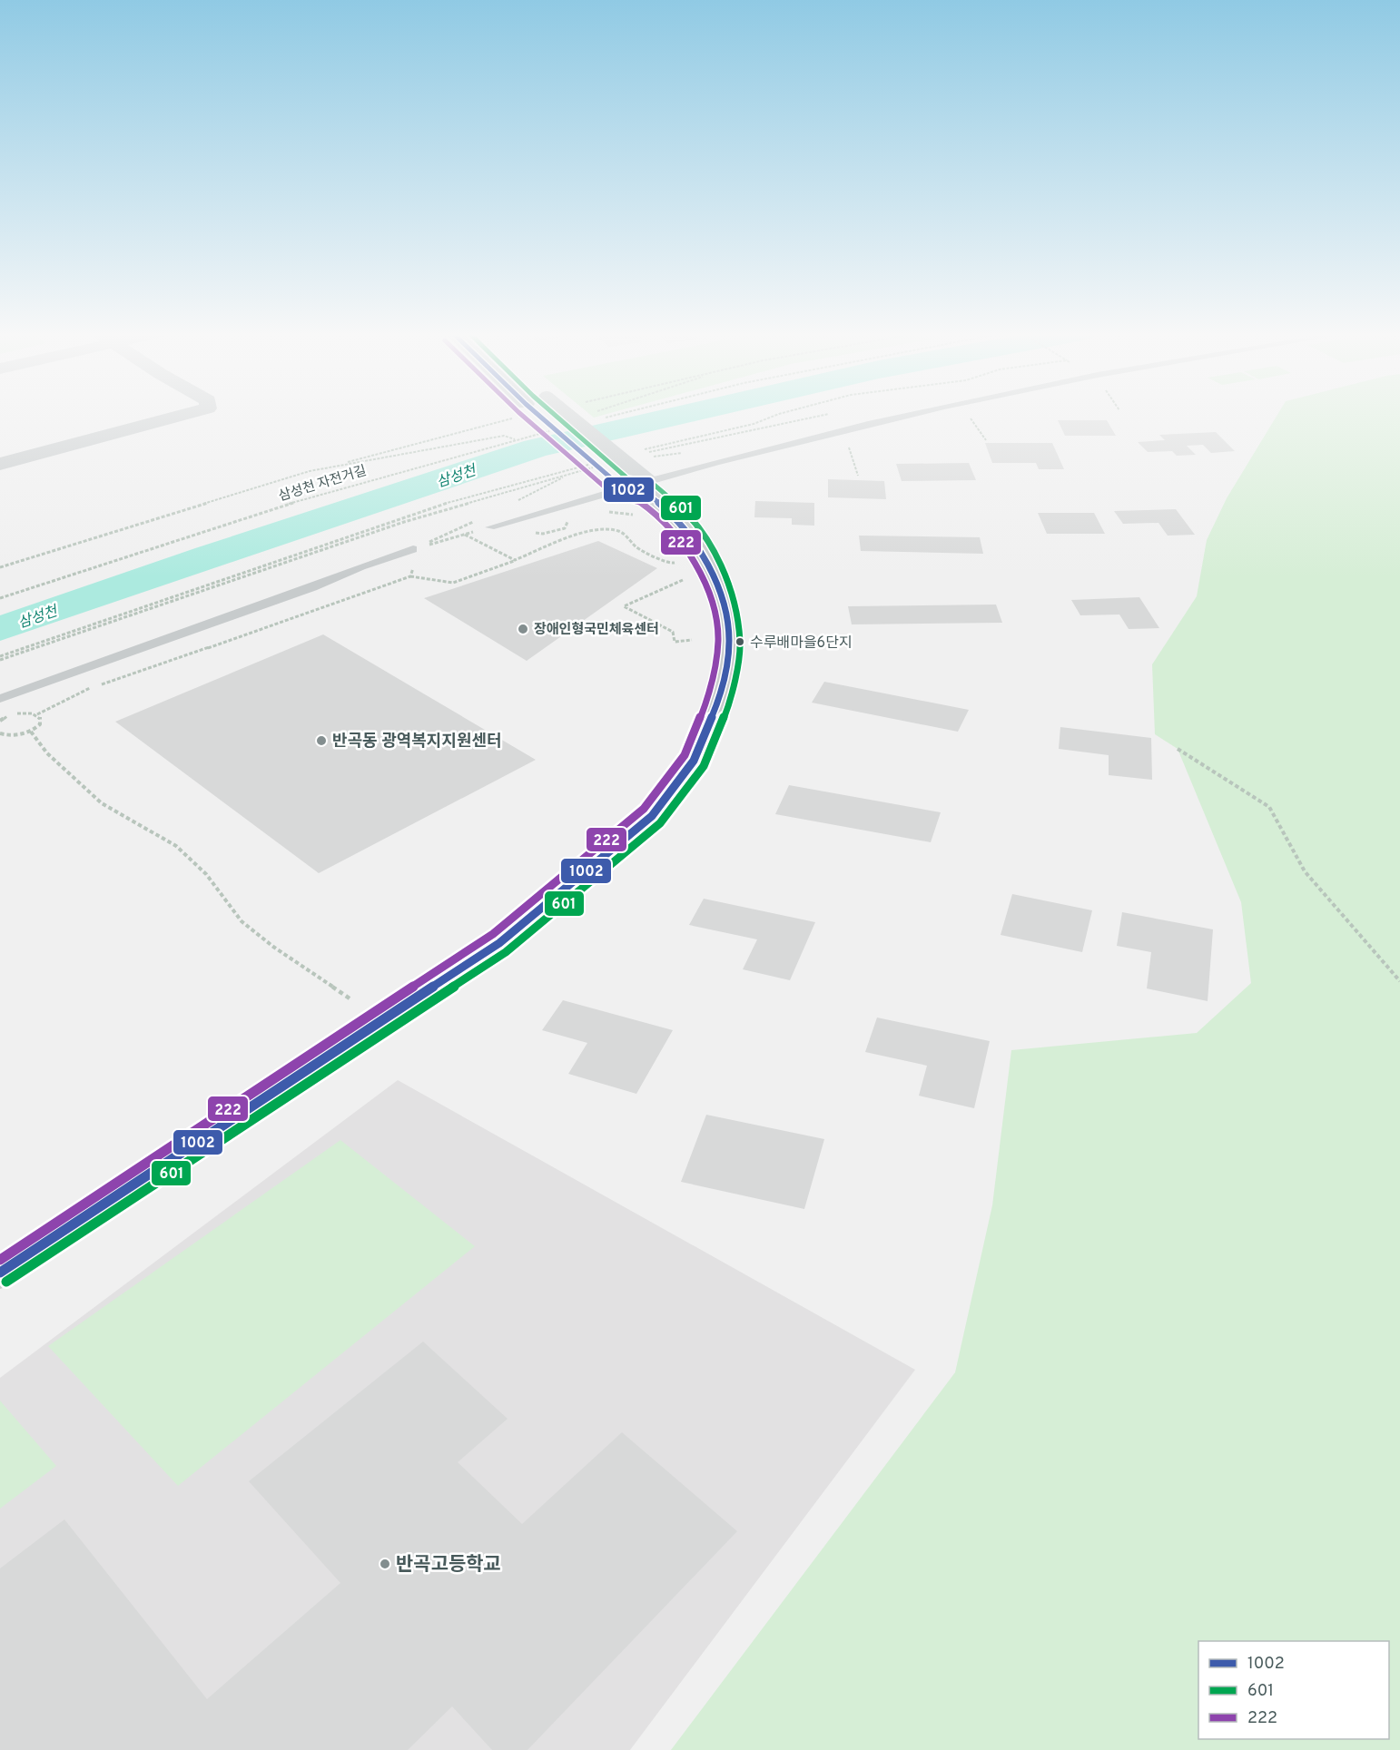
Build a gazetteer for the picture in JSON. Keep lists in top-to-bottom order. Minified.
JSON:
{"streets":{"path":["삼성천 자전거길"]},"water":["삼성천"],"places":["장애인형국민체육센터","수루배마을6단지","반곡동 광역복지지원센터","반곡고등학교"],"lines":["transit line 1002","transit line 601","transit line 222"],"legend":["1002","601","222"]}
